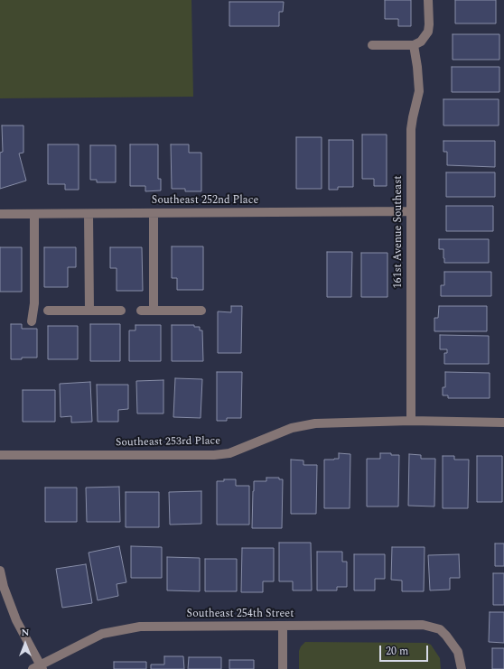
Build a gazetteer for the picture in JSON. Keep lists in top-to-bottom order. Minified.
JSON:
{"streets":{"street":["Southeast 252nd Place","161st Avenue Southeast","Southeast 253rd Place","Southeast 254th Street"]},"crossings":[["Southeast 252nd Place","161st Avenue Southeast"],["161st Avenue Southeast","Southeast 253rd Place"]],"scale_bar":"20 m","north":"top"}
